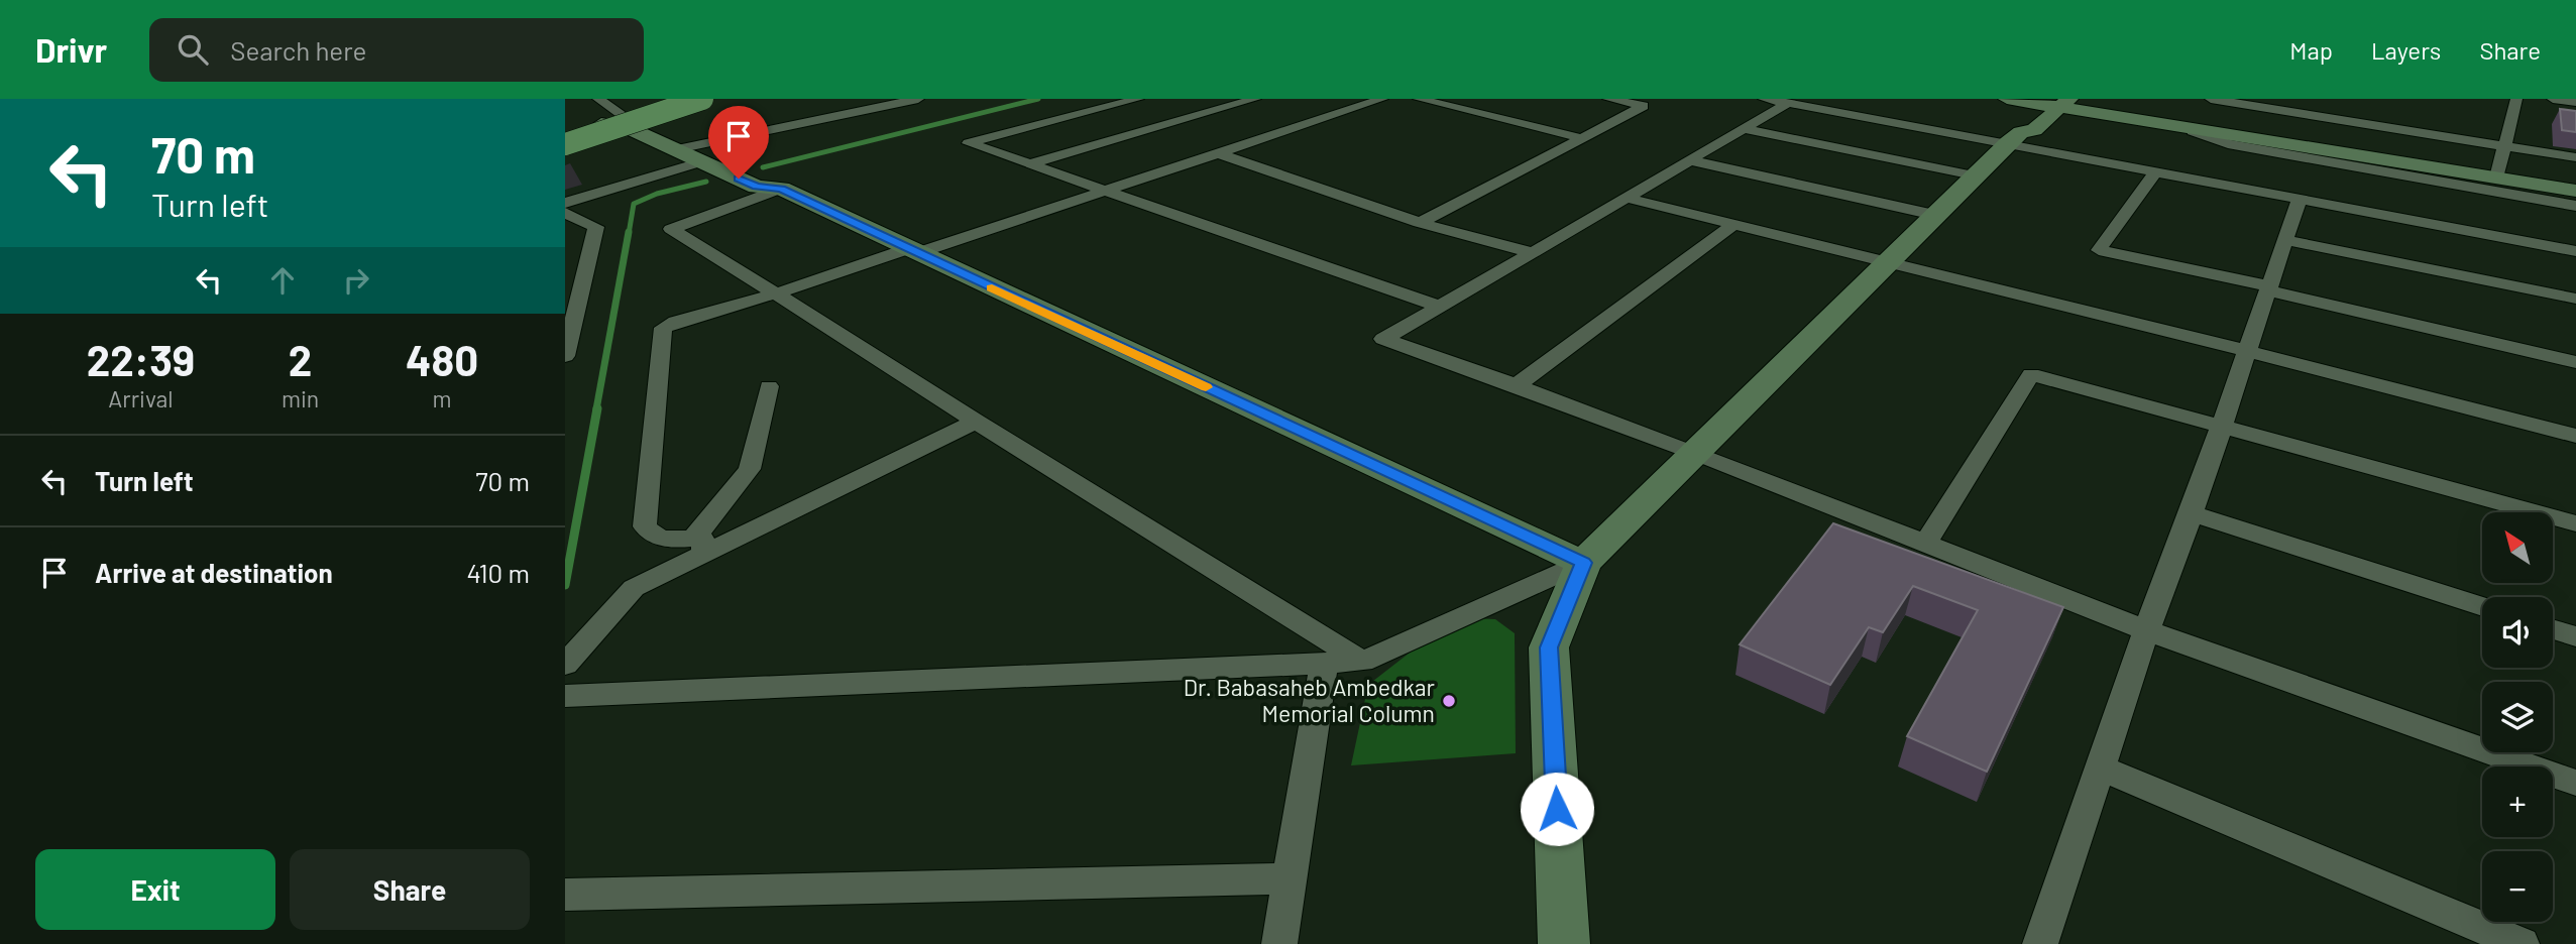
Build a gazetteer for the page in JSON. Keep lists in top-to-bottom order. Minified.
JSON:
{"places":["Dr. Babasaheb Ambedkar Memorial Column"],"north":"top left","page":{"header":"Drivr","search":"Search here","nav":["Map","Layers","Share"],"turn":["70 m","Turn left"],"eta":["22:39","Arrival","2","min","480","m"],"list":[{"name":"Turn left","value":"70 m"},{"name":"Arrive at destination","value":"410 m"}],"map_buttons":["+","−"],"buttons":["Exit","Share"]}}
